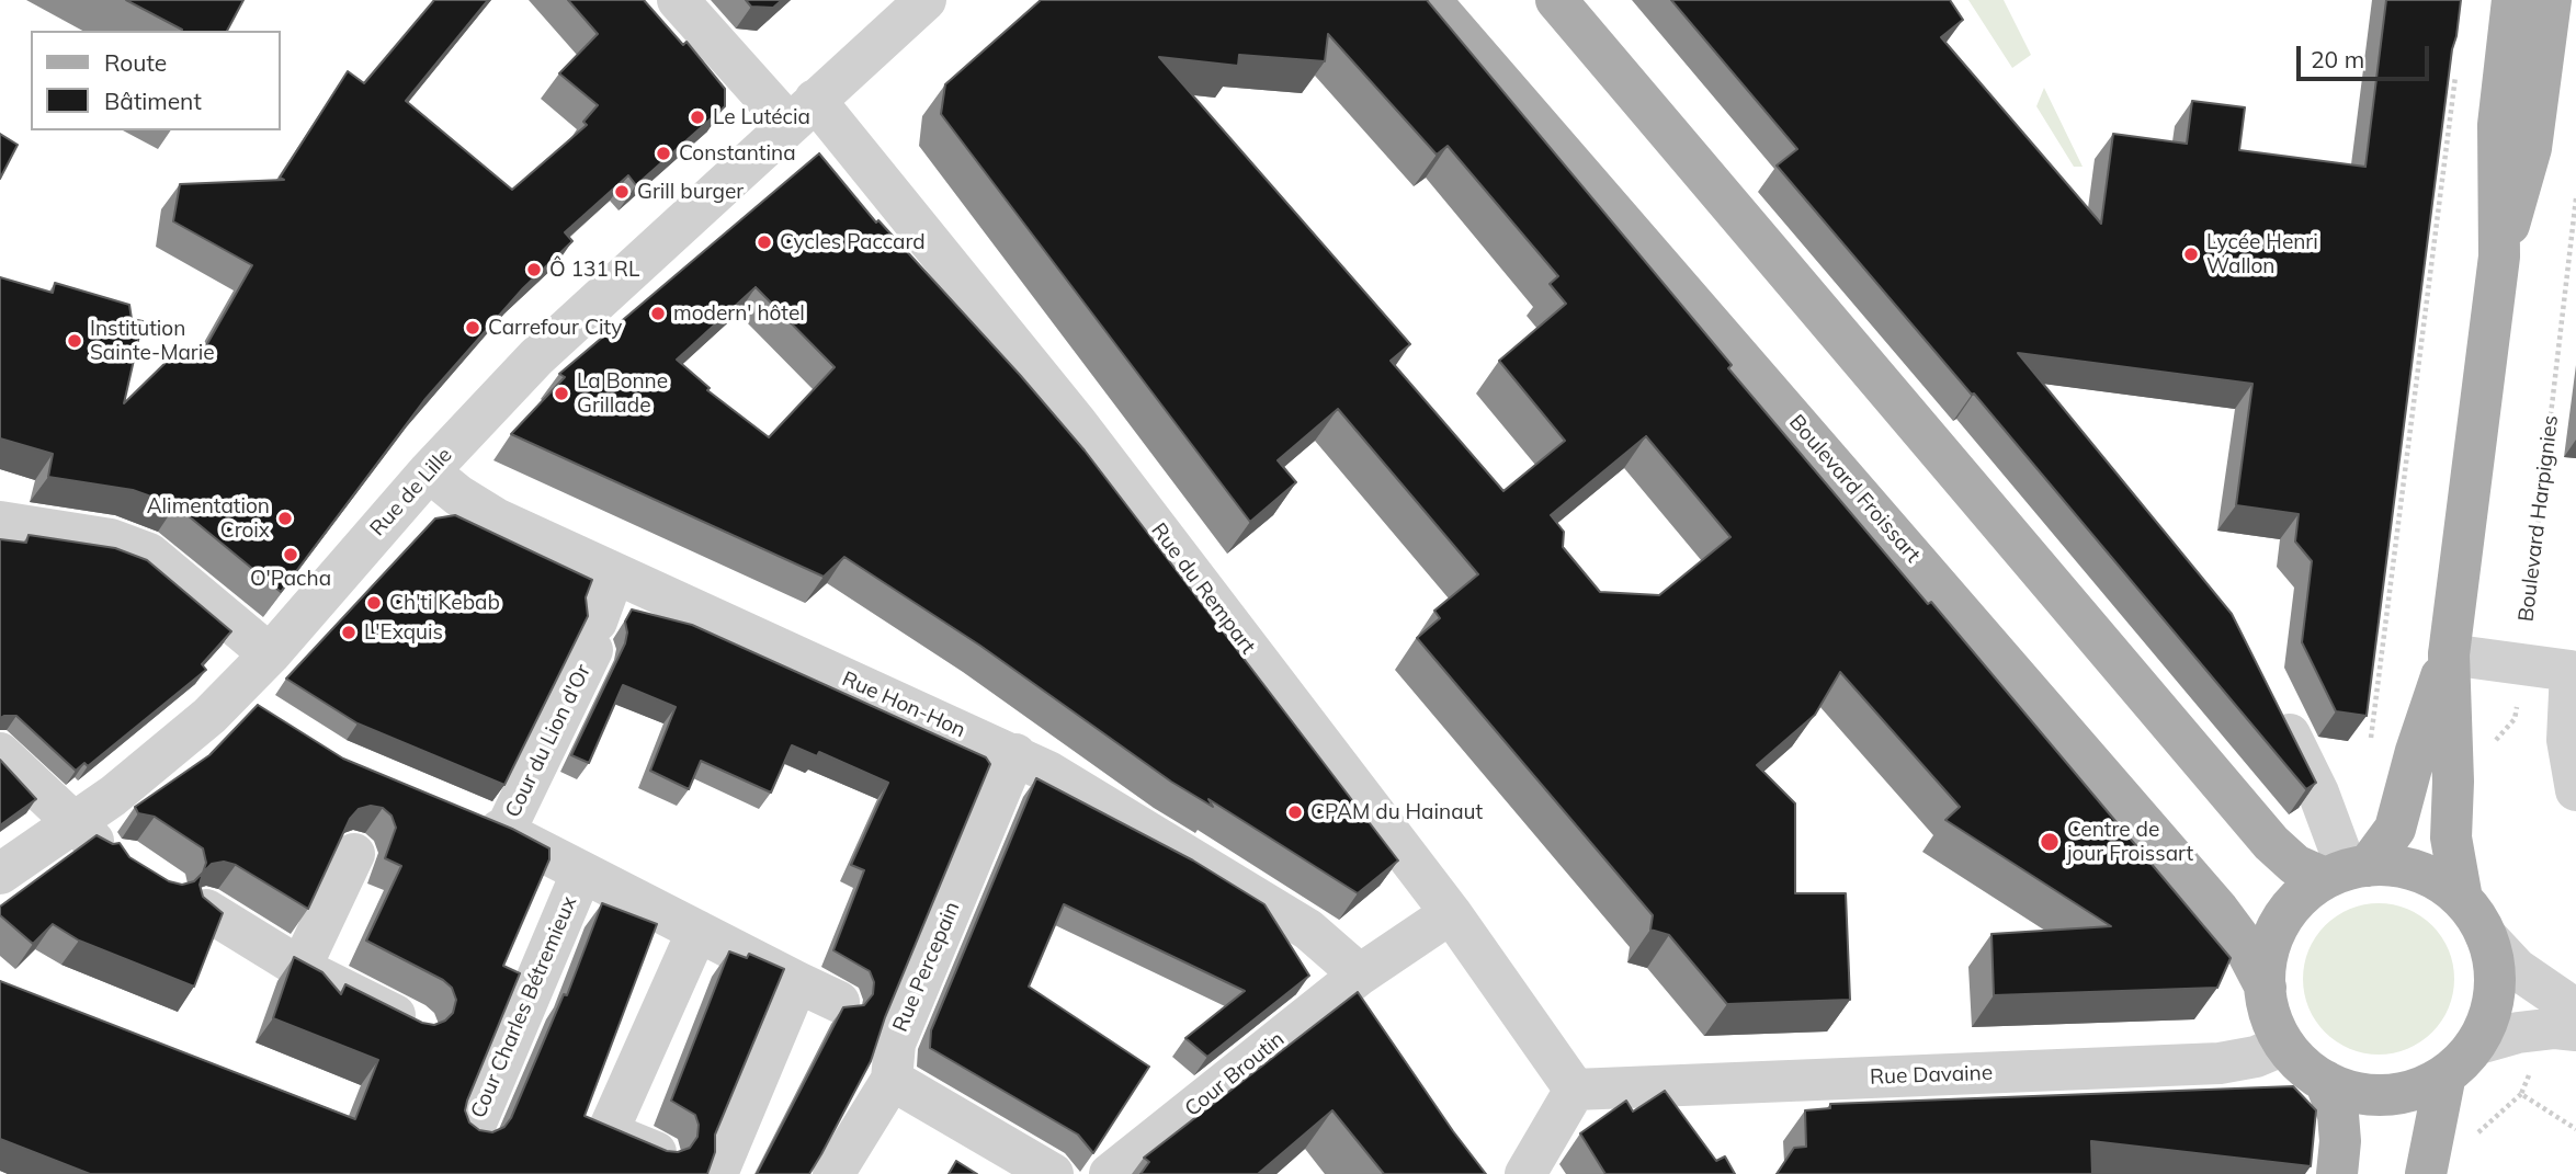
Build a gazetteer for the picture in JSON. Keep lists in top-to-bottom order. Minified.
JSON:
{"streets":{"main road":["Boulevard Froissart"],"street":["Rue de Lille","Rue du Rempart","Rue Hon-Hon","Cour du Lion d'Or","Rue Percepain","Cour Charles Bétremieux","Cour Broutin","Rue Davaine"],"path":["Boulevard Harpignies"]},"crossings":[["Boulevard Froissart","Rue Davaine"],["Rue de Lille","Rue du Rempart"],["Rue de Lille","Rue Hon-Hon"],["Rue du Rempart","Cour Broutin"],["Rue du Rempart","Rue Davaine"],["Rue Hon-Hon","Cour du Lion d'Or"],["Rue Hon-Hon","Rue Percepain"],["Rue Hon-Hon","Cour Broutin"],["Cour du Lion d'Or","Cour Charles Bétremieux"]],"places":["Le Lutécia","Constantina","Grill burger","Cycles Paccard","Lycée Henri Wallon","Ô 131 RL","modern' hôtel","Carrefour City","Institution Sainte-Marie","La Bonne Grillade","Alimentation Croix","O'Pacha","Ch'ti Kebab","L'Exquis","CPAM du Hainaut","Centre de jour Froissart"],"legend":["Route","Bâtiment"],"scale_bar":"20 m"}
